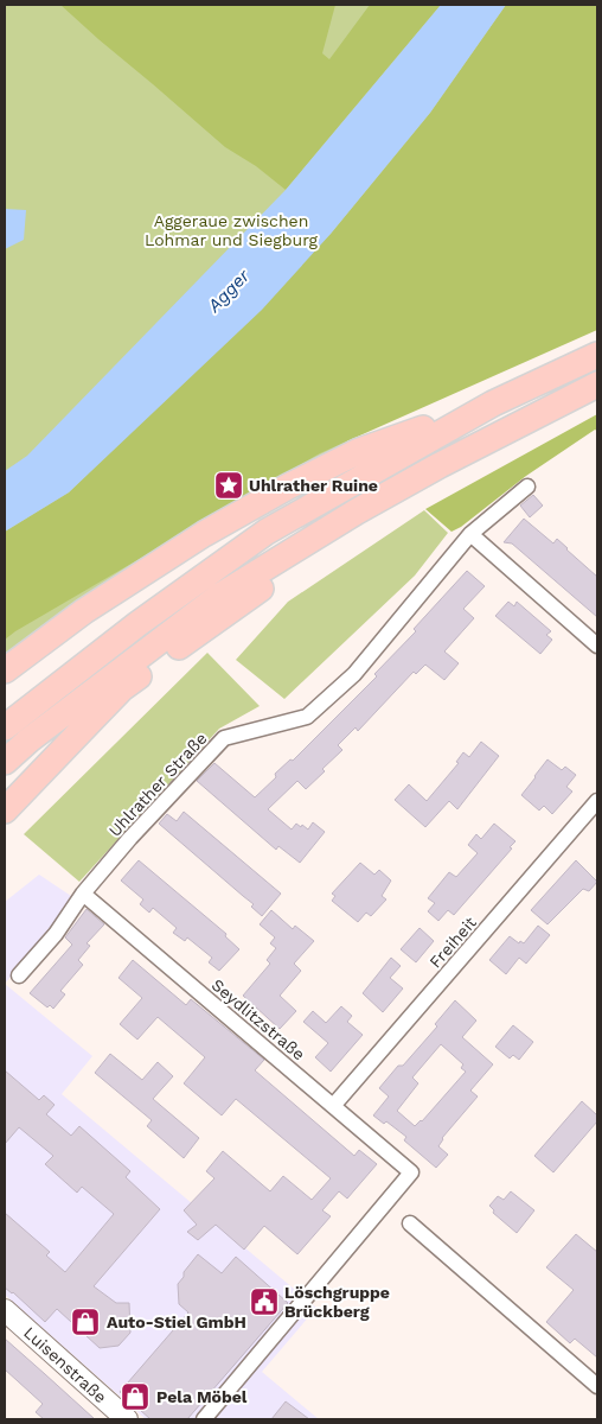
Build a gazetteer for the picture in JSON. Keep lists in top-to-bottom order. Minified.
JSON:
{"streets":{"main road":["Luisenstraße"],"street":["Uhlrather Straße","Freiheit","Seydlitzstraße"]},"crossings":[["Uhlrather Straße","Seydlitzstraße"],["Freiheit","Seydlitzstraße"]],"water":["Agger"],"parks":["Aggeraue zwischen Lohmar und Siegburg"],"places":{"place":["Uhlrather Ruine"],"public building":["Löschgruppe Brückberg"],"shop":["Auto-Stiel GmbH","Pela Möbel"]}}
